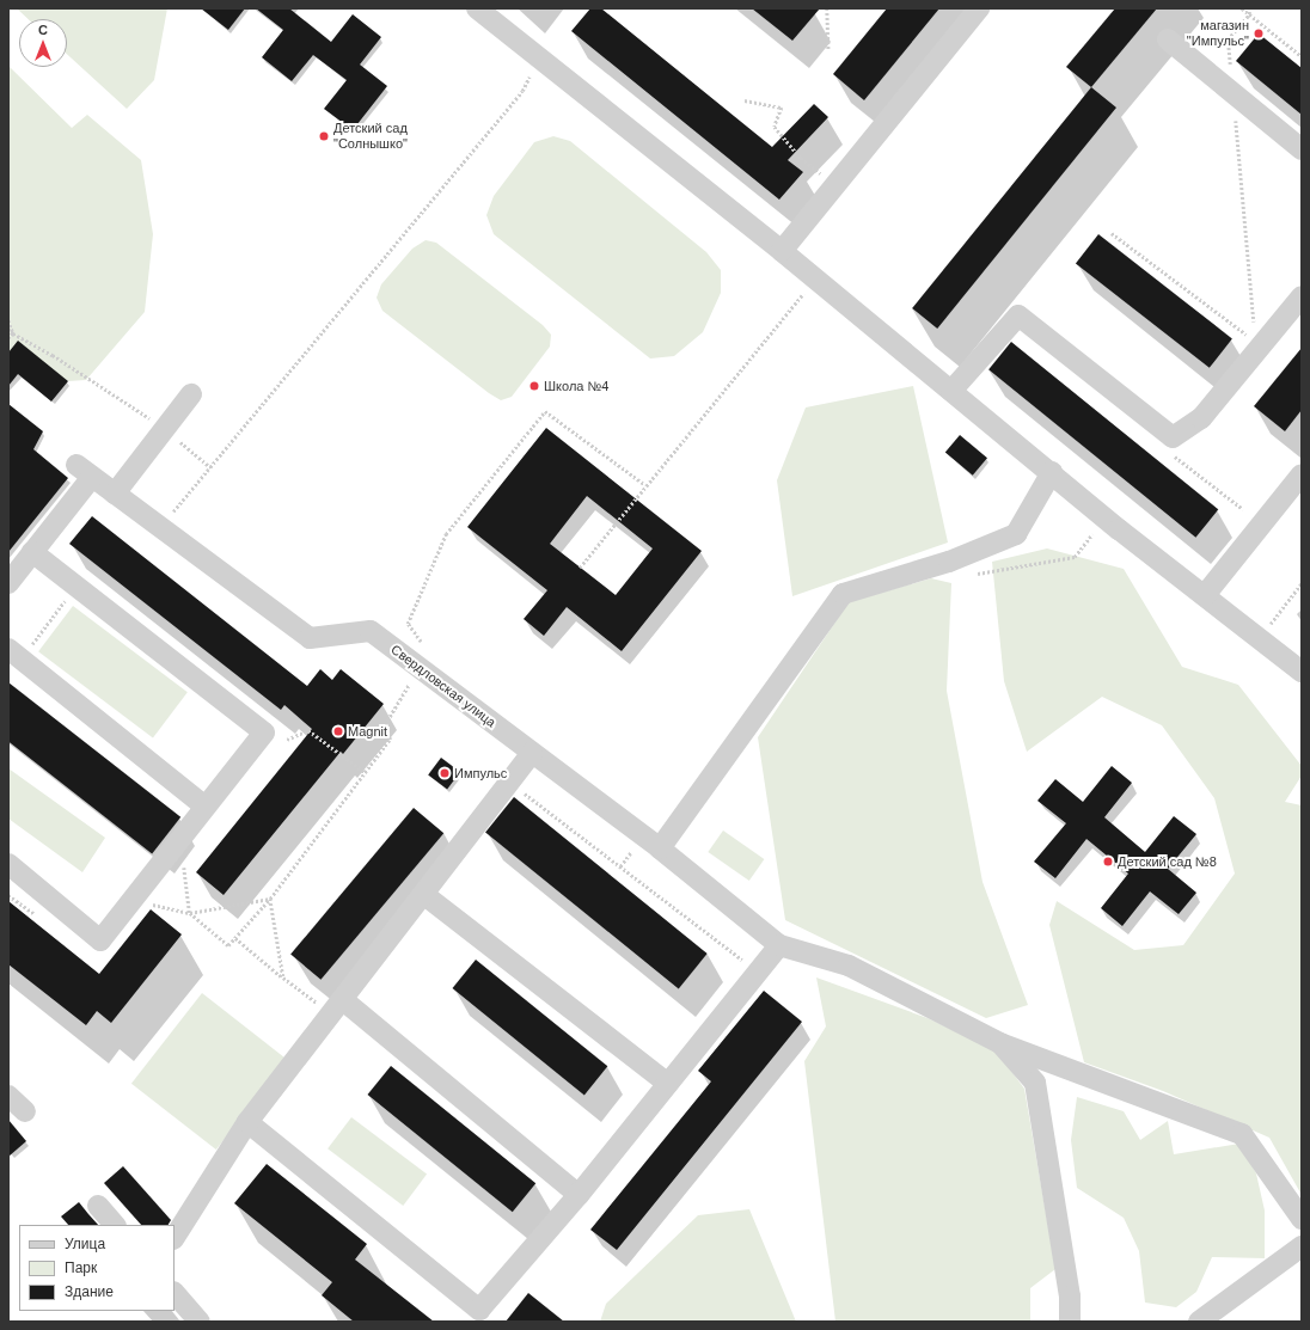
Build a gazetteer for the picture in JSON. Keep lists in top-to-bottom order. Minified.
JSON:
{"streets":{"street":["Свердловская улица"]},"places":["магазин \"Импульс\"","Детский сад \"Солнышко\"","Школа №4","Magnit","Импульс","Детский сад №8"],"legend":["Улица","Парк","Здание"],"north":"top"}
